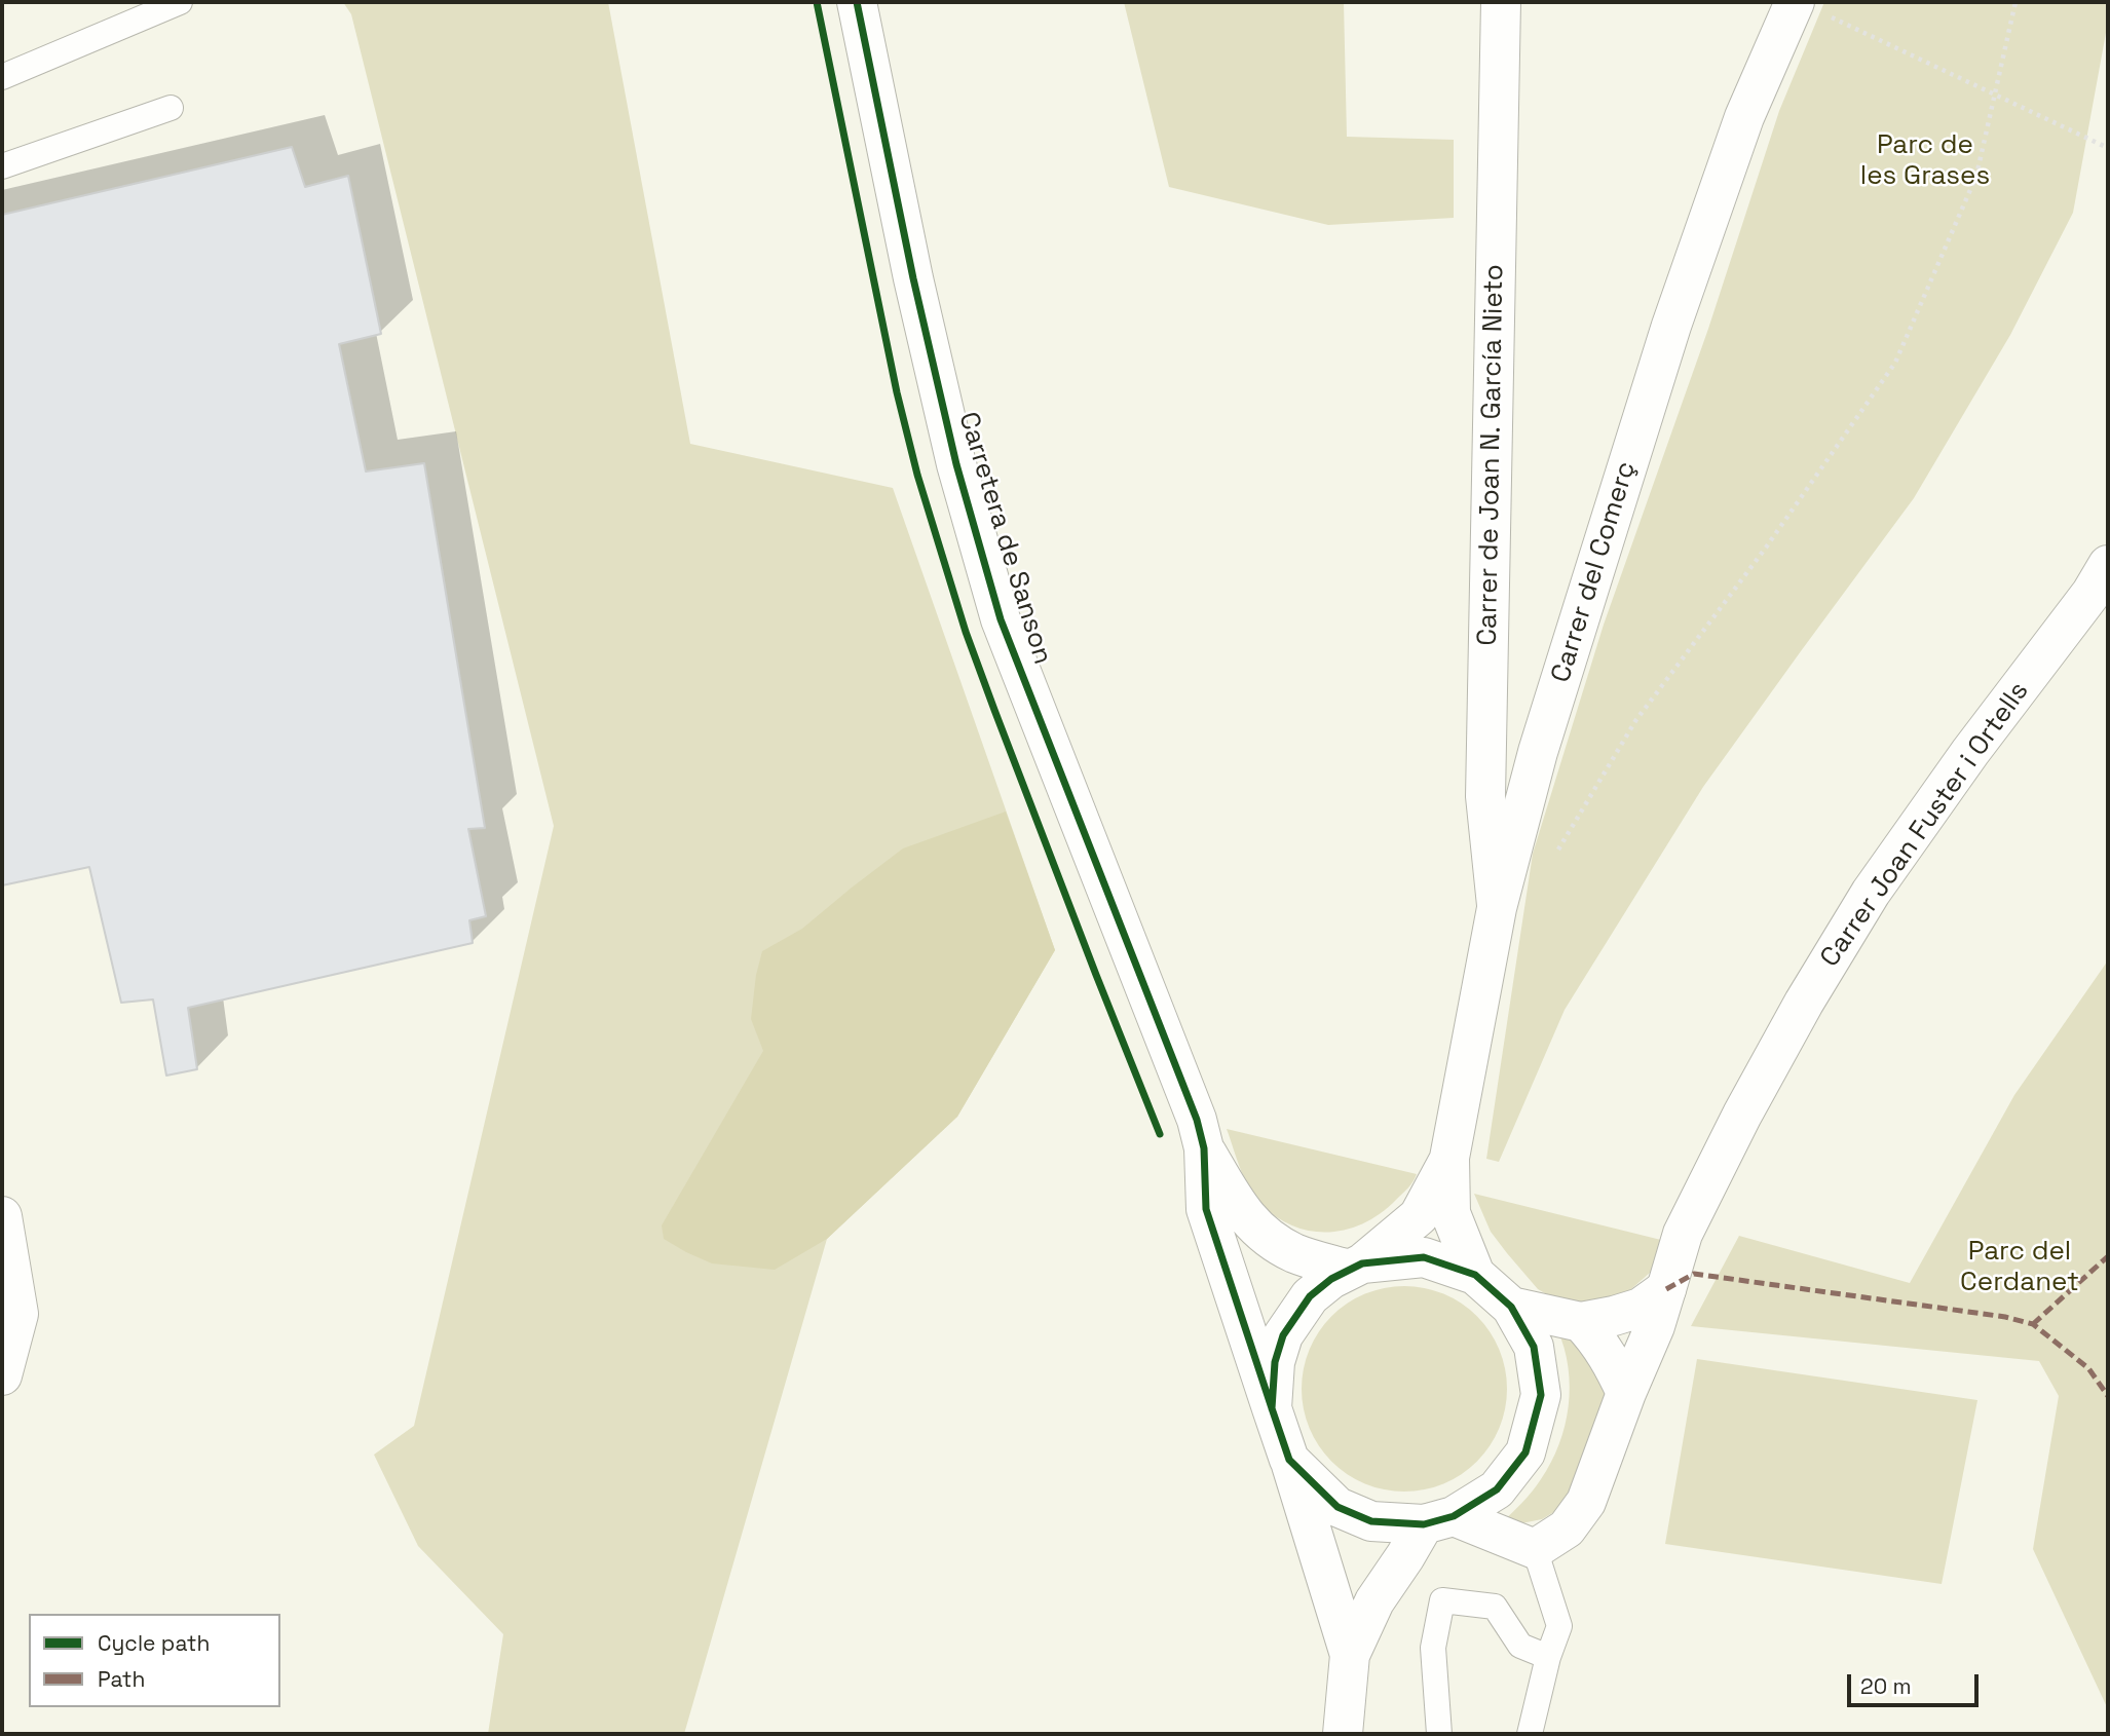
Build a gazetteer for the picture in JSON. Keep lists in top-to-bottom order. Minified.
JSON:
{"streets":{"street":["Carrer de Joan N. García Nieto","Carretera de Sanson","Carrer del Comerç","Carrer Joan Fuster i Ortells"]},"crossings":[["Carrer de Joan N. García Nieto","Carrer del Comerç"]],"parks":["Parc de les Grases","Parc del Cerdanet"],"legend":["Cycle path","Path"],"scale_bar":"20 m"}
